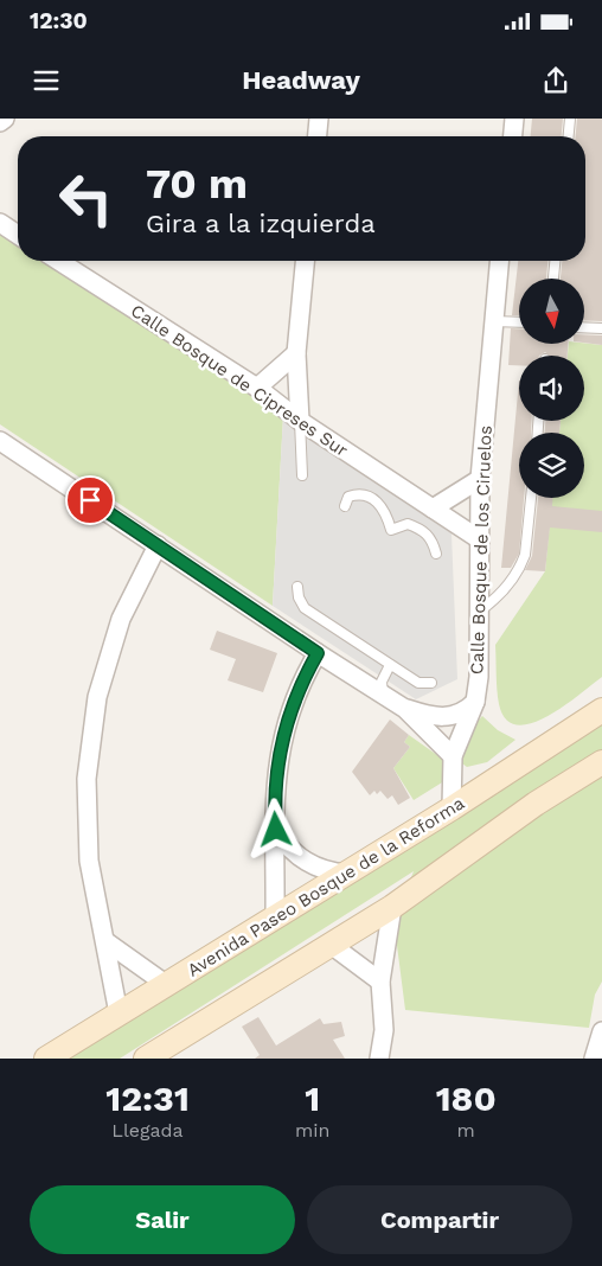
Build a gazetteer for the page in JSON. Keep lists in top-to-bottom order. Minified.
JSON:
{"streets":{"main road":["Avenida Paseo Bosque de la Reforma"],"street":["Calle Bosque de Cipreses Sur","Calle Bosque de los Ciruelos"]},"crossings":[["Calle Bosque de Cipreses Sur","Calle Bosque de los Ciruelos"],["Calle Bosque de los Ciruelos","Avenida Paseo Bosque de la Reforma"]],"north":"bottom","page":{"status":"12:30","header":"Headway","turn":["70 m","Gira a la izquierda"],"eta":["12:31","Llegada","1","min","180","m"],"buttons":["Salir","Compartir"]}}
